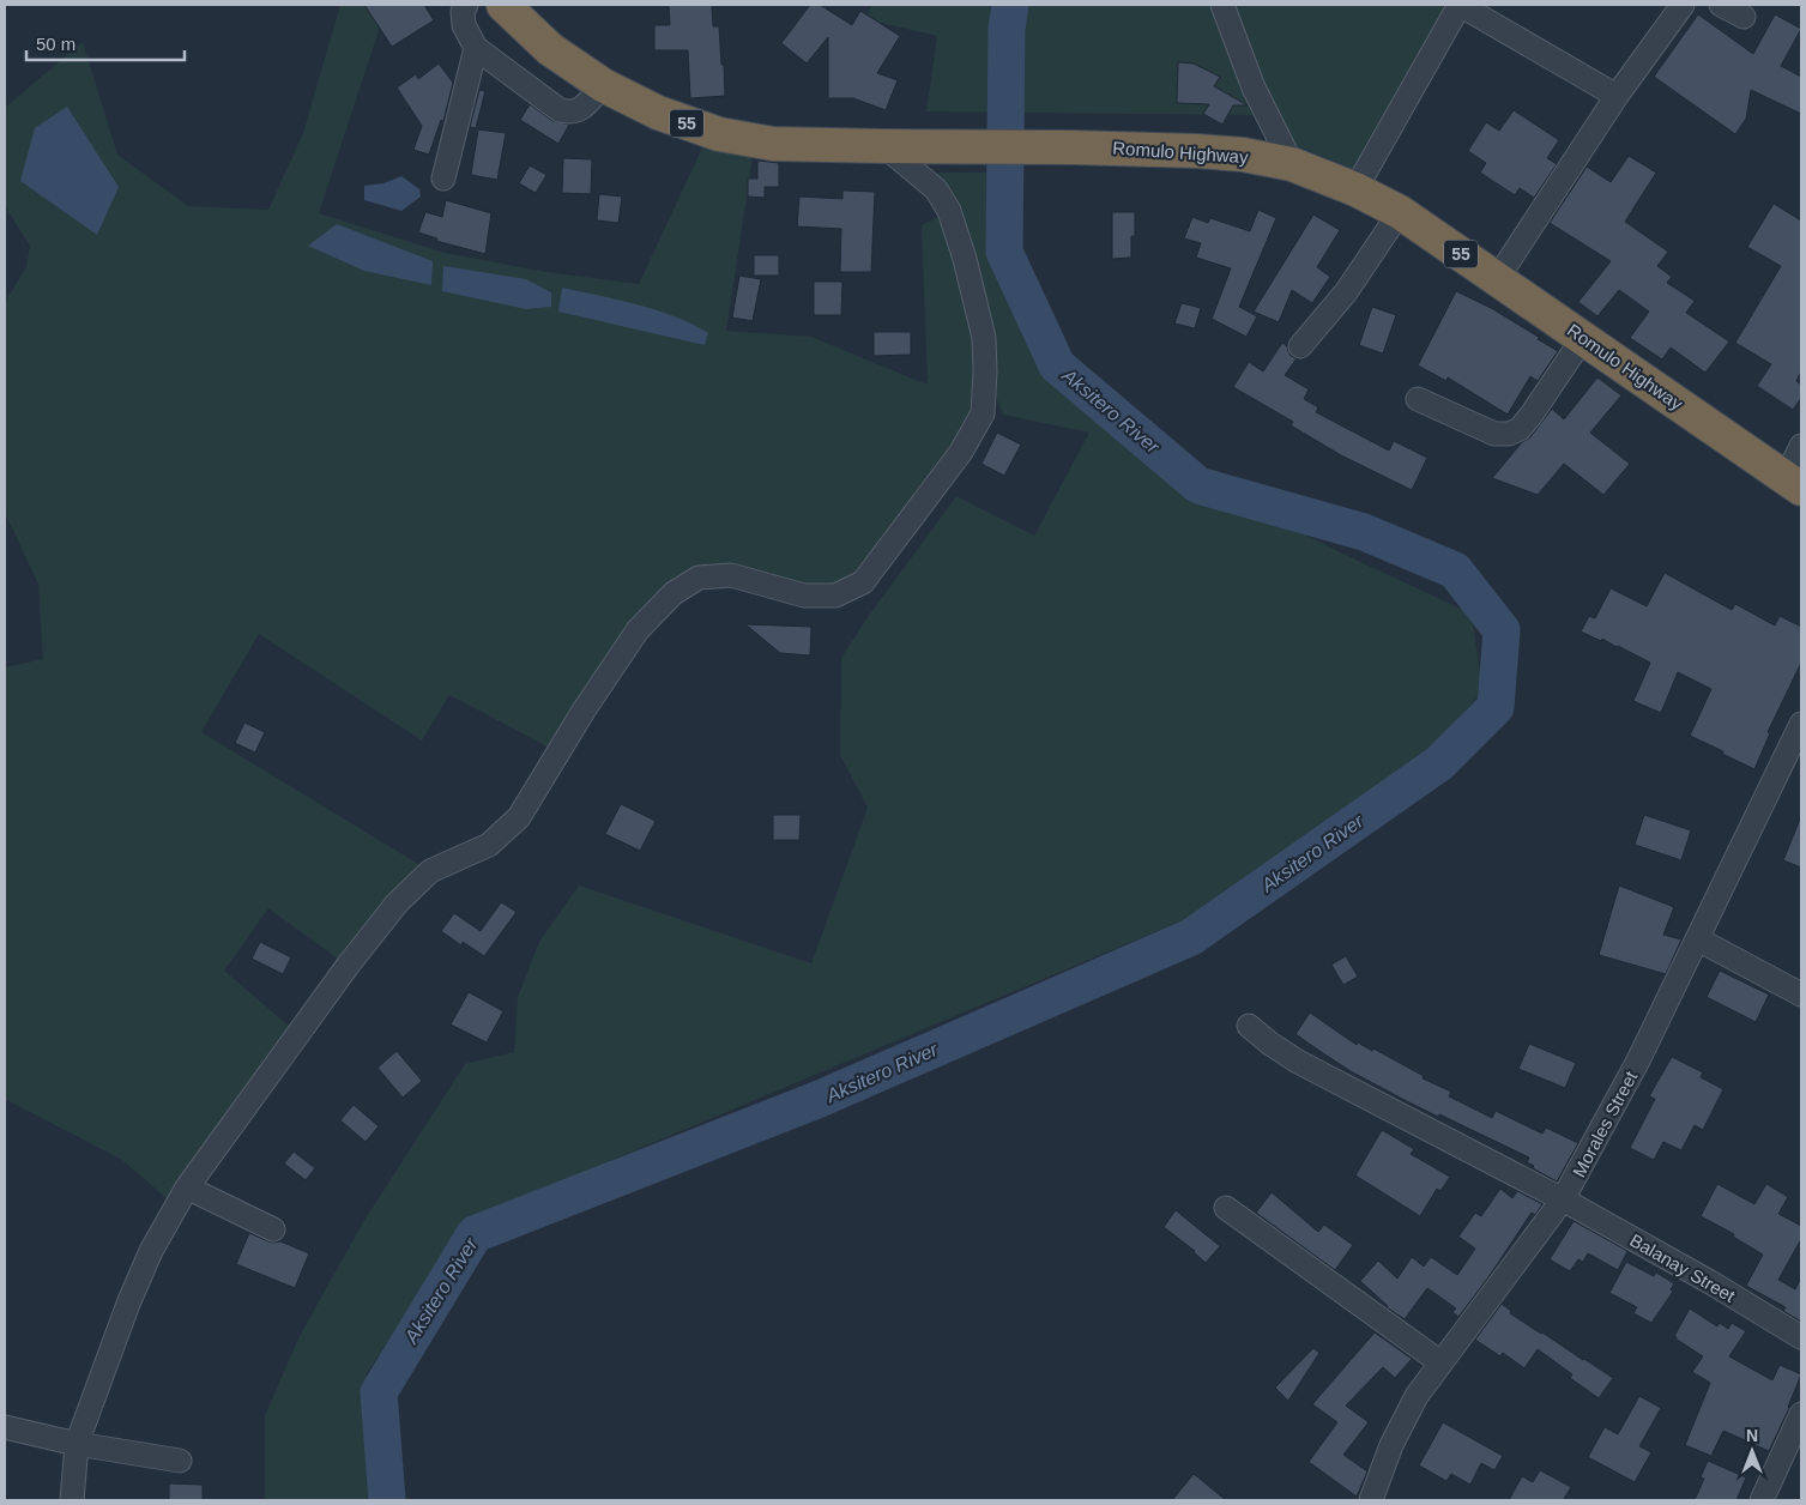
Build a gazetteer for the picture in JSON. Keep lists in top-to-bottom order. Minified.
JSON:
{"streets":{"highway":["55","Romulo Highway"],"street":["Morales Street","Balanay Street"]},"crossings":[["Morales Street","Balanay Street"]],"water":["Aksitero River"],"scale_bar":"50 m","north":"top"}
